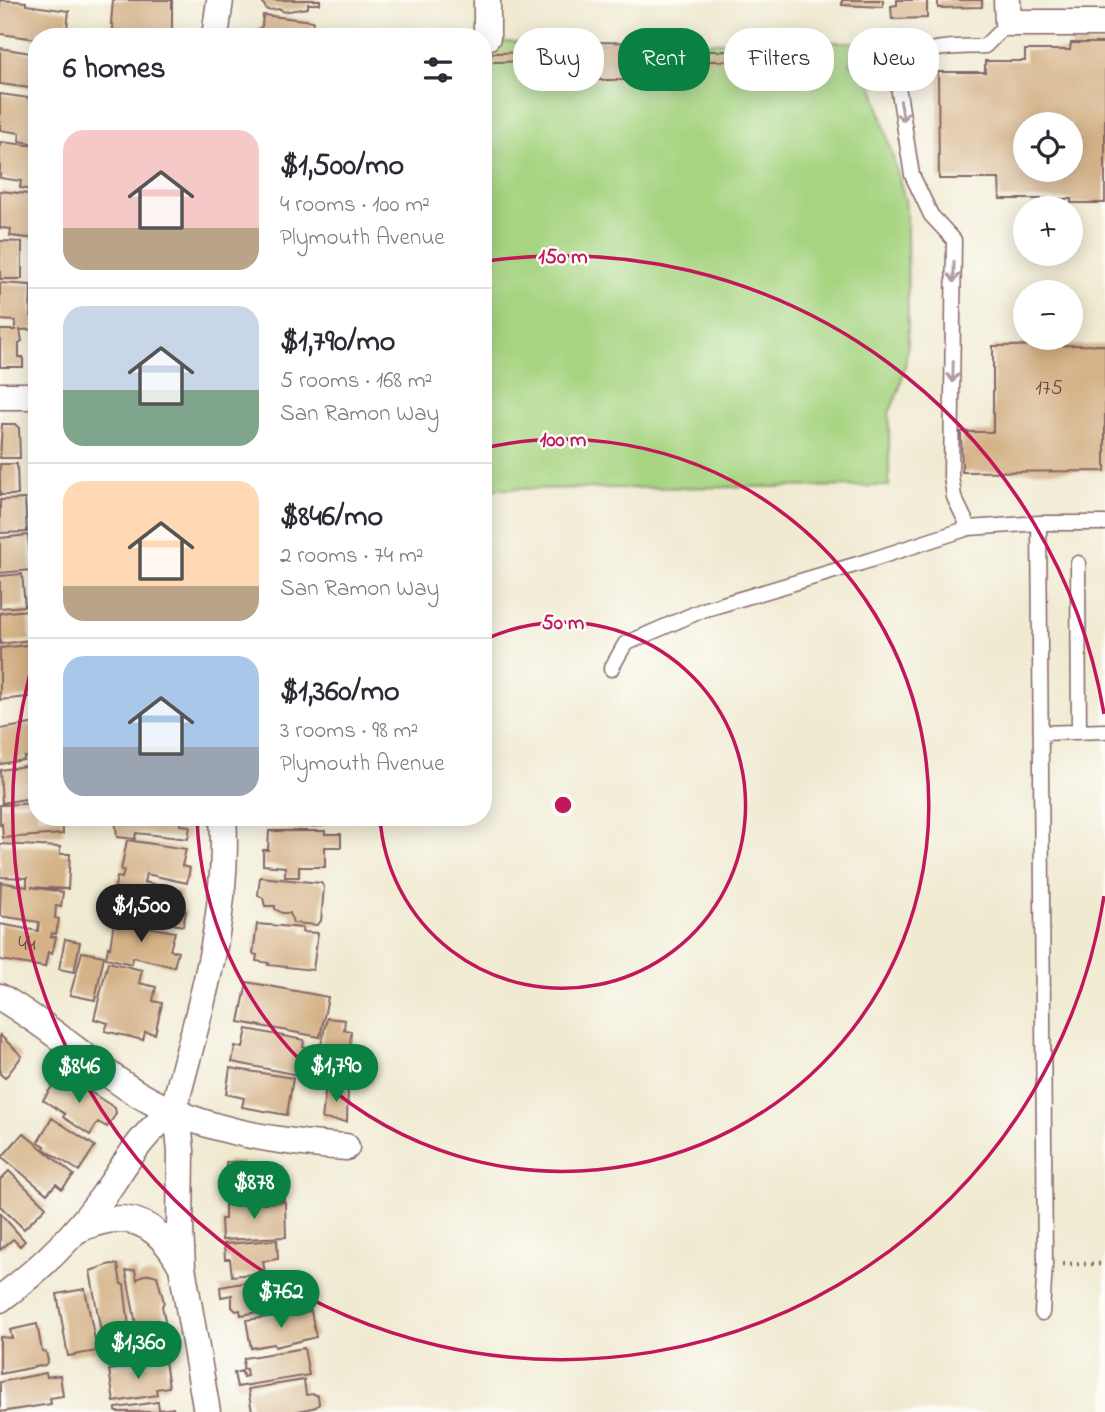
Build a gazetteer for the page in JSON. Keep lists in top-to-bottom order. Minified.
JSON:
{"house_numbers":["175","44"],"page":{"chip":["Buy","Rent","Filters","New"],"heading":"6 homes","map_buttons":["+","−"],"list":[{"name":"$1,500/mo","note":"4 rooms · 100 m² · Plymouth Avenue"},{"name":"$1,790/mo","note":"5 rooms · 168 m² · San Ramon Way"},{"name":"$846/mo","note":"2 rooms · 74 m² · San Ramon Way"},{"name":"$1,360/mo","note":"3 rooms · 98 m² · Plymouth Avenue"}],"price":["$1,500","$1,790","$846","$878","$762","$1,360"]},"rings":["150 m","100 m","50 m"]}
